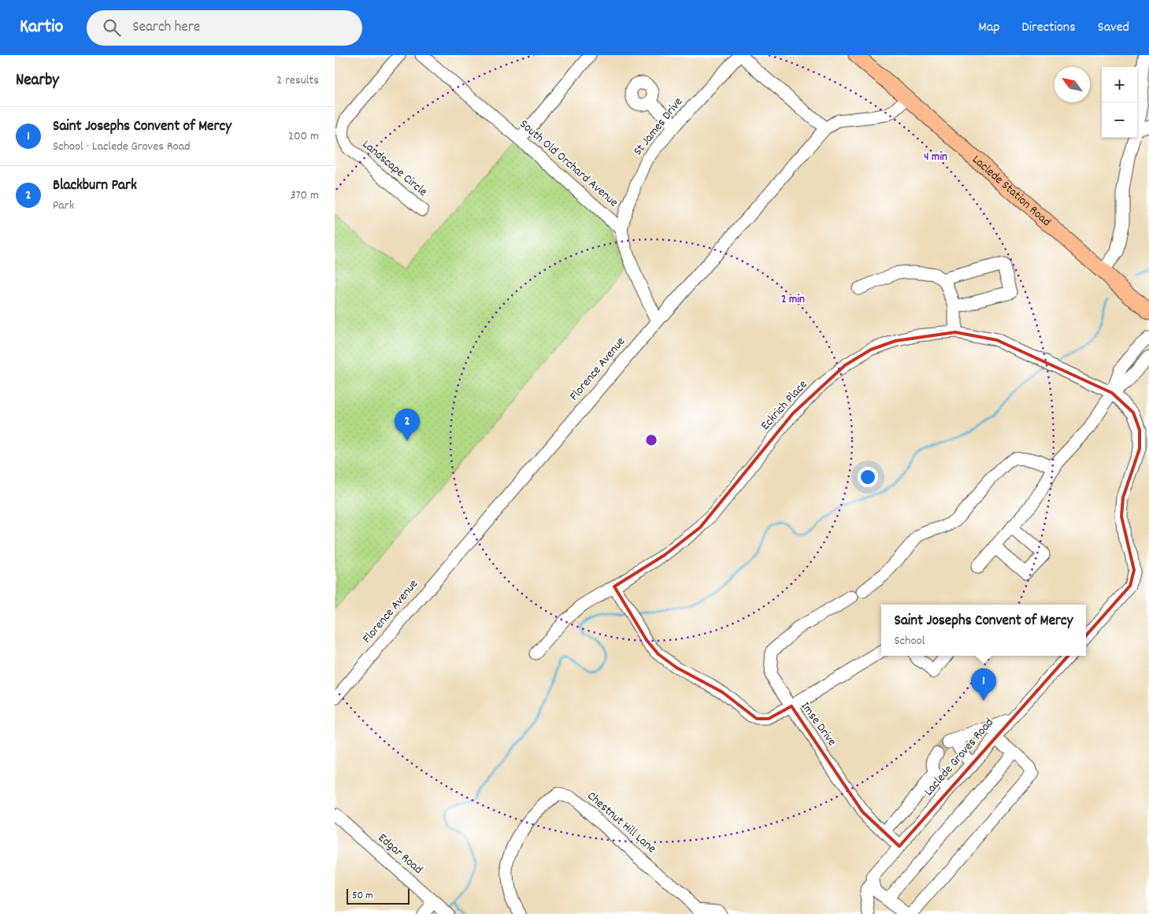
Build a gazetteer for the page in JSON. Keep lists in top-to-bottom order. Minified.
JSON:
{"streets":{"main road":["Laclede Station Road"],"street":["St James Drive","South Old Orchard Avenue","Landscape Circle","Florence Avenue","Eckrich Place","Imse Drive","Laclede Groves Road","Chestnut Hill Lane","Edgar Road"]},"crossings":[["St James Drive","South Old Orchard Avenue"],["Laclede Station Road","Florence Avenue"],["Eckrich Place","Imse Drive"],["Imse Drive","Laclede Groves Road"]],"scale_bar":"50 m","north":"top left","page":{"header":"Kartio","search":"Search here","nav":["Map","Directions","Saved"],"heading":["Nearby","2 results"],"map_buttons":["+","−"],"list":[{"mark":"1","name":"Saint Josephs Convent of Mercy","note":"School · Laclede Groves Road","value":"200 m"},{"mark":"2","name":"Blackburn Park","note":"Park","value":"370 m"}],"pins":["2","1"],"popup":["Saint Josephs Convent of Mercy","School"],"scale":"50 m"},"rings":["4 min","2 min"]}
